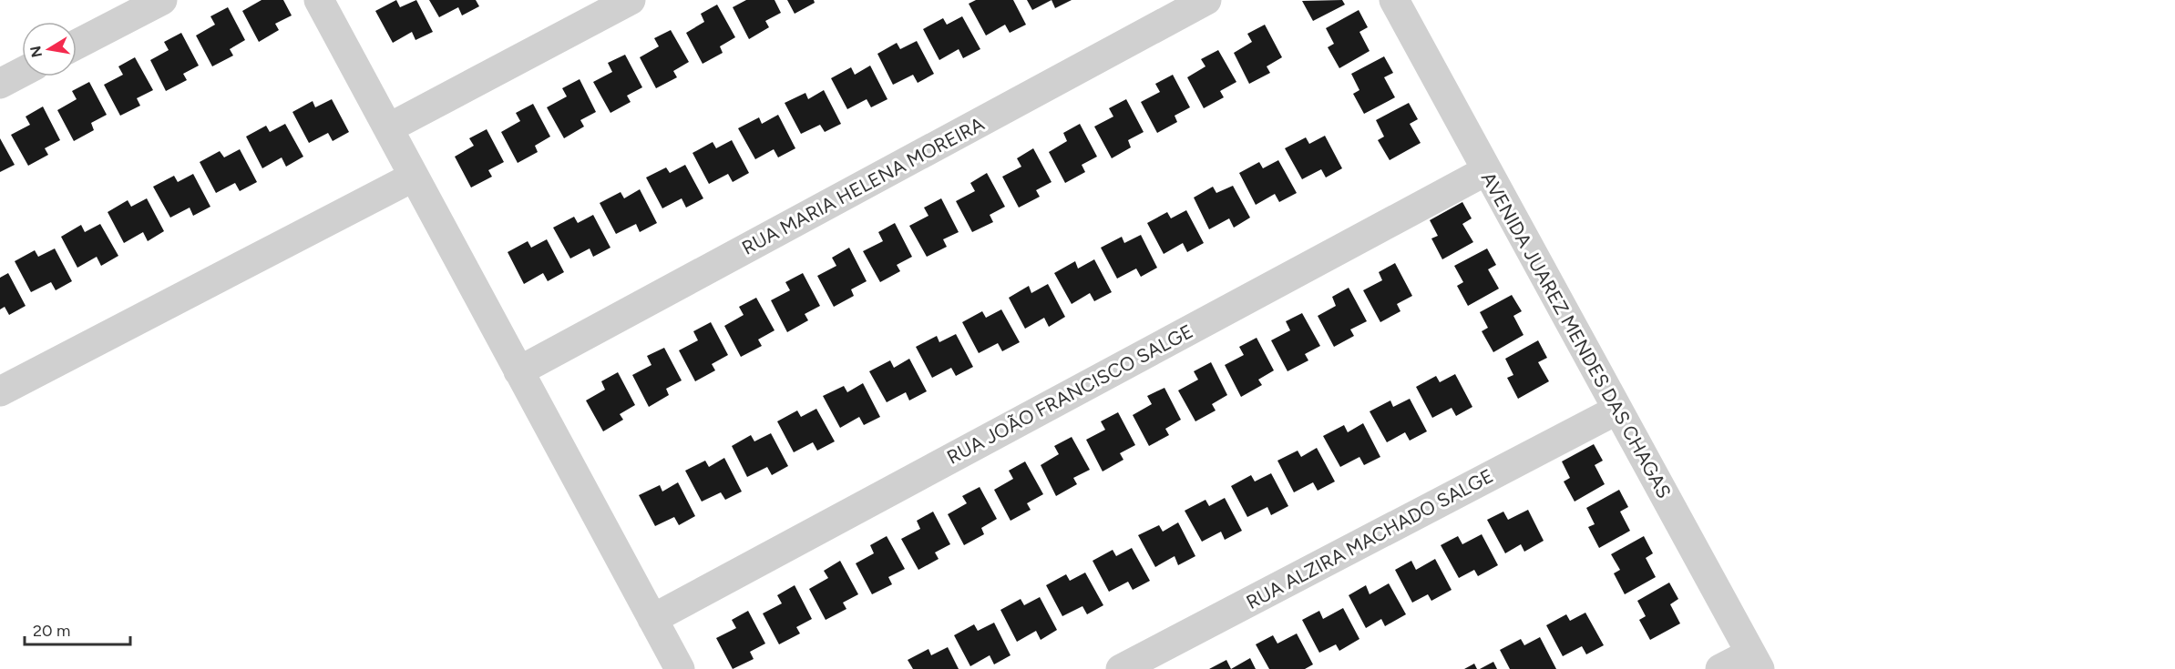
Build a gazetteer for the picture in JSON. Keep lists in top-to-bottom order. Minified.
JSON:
{"streets":{"street":["RUA MARIA HELENA MOREIRA","AVENIDA JUAREZ MENDES DAS CHAGAS","RUA JOÃO FRANCISCO SALGE","RUA ALZIRA MACHADO SALGE"]},"crossings":[["AVENIDA JUAREZ MENDES DAS CHAGAS","RUA JOÃO FRANCISCO SALGE"],["AVENIDA JUAREZ MENDES DAS CHAGAS","RUA ALZIRA MACHADO SALGE"]],"scale_bar":"20 m","north":"left"}
